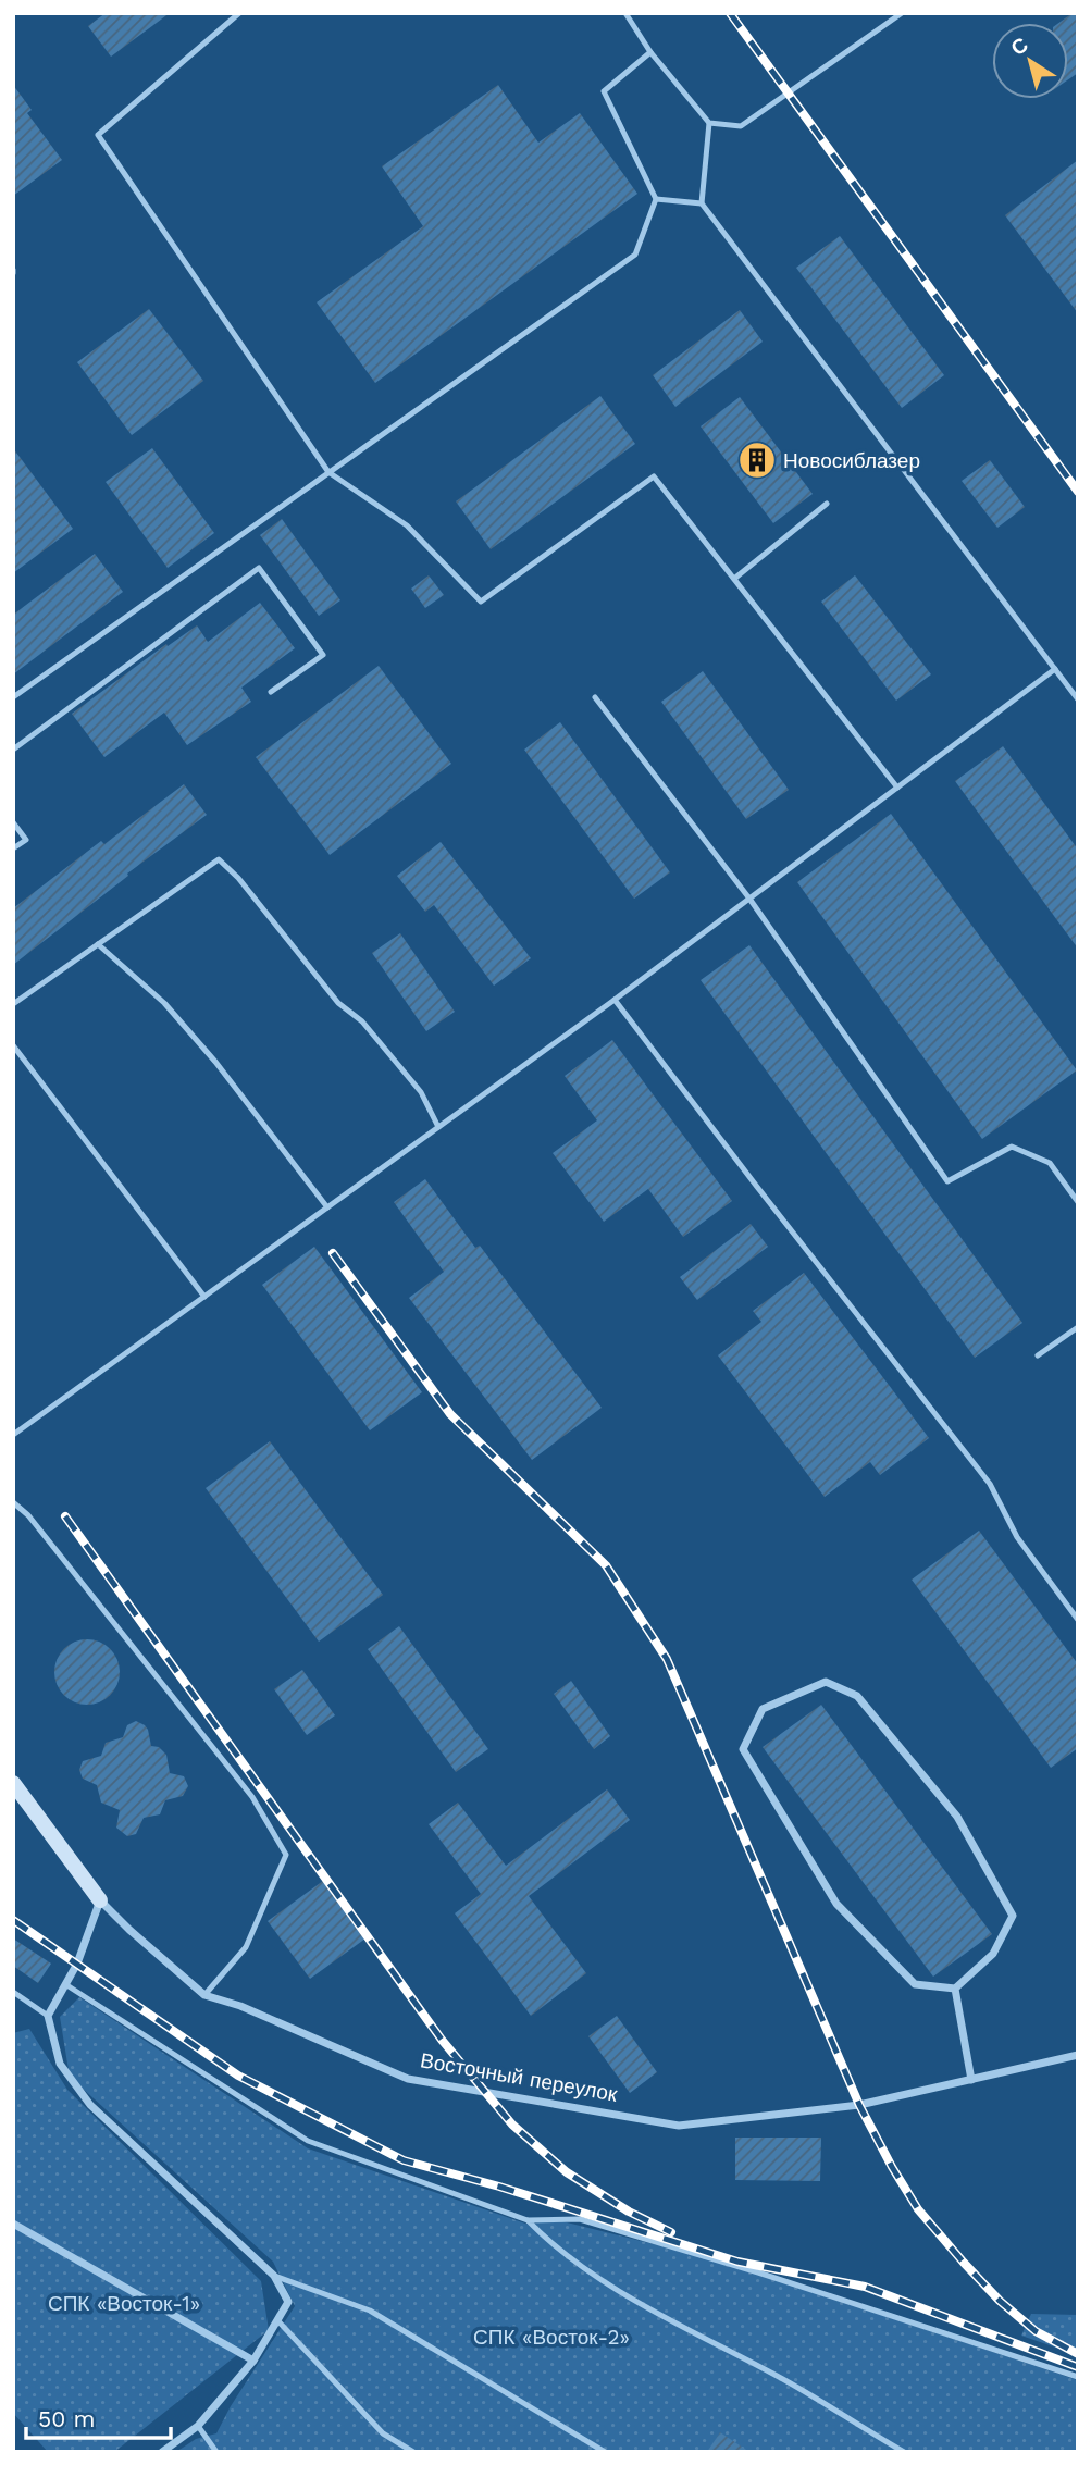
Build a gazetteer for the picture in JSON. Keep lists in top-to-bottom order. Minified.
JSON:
{"streets":{"street":["Восточный переулок"]},"parks":["СПК «Восток-1»","СПК «Восток-2»"],"places":{"building":["Новосиблазер"]},"scale_bar":"50 m","north":"top left"}
